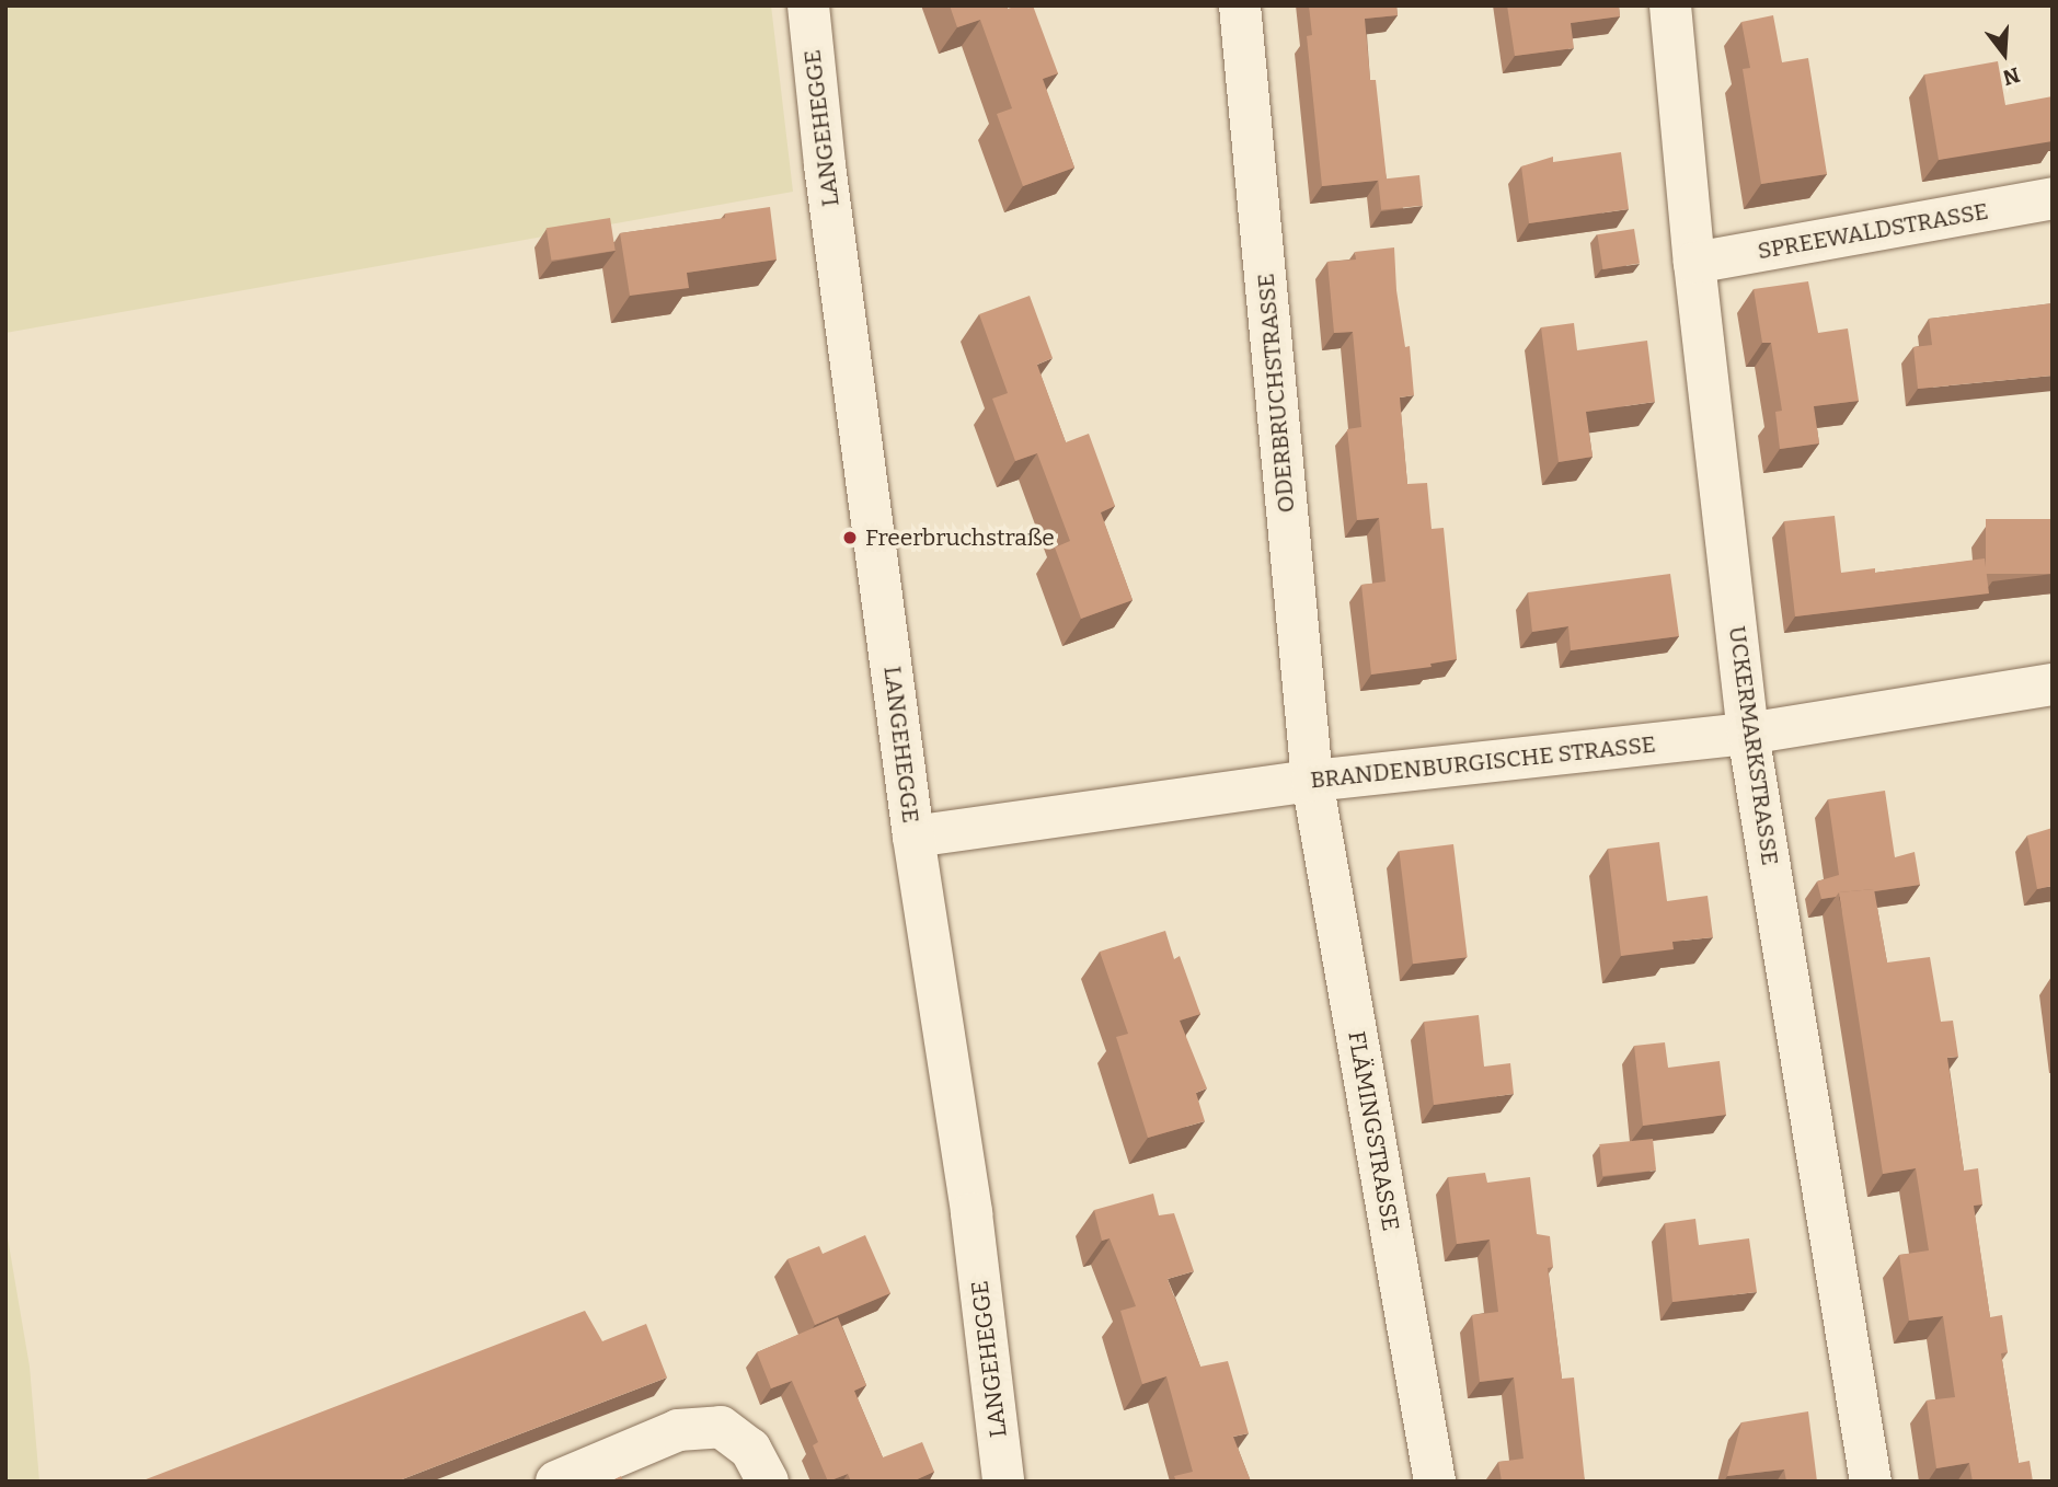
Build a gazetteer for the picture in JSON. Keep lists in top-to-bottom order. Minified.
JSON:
{"streets":{"street":["LANGEHEGGE","SPREEWALDSTRASSE","ODERBRUCHSTRASSE","UCKERMARKSTRASSE","BRANDENBURGISCHE STRASSE","FLÄMINGSTRASSE"]},"crossings":[["LANGEHEGGE","BRANDENBURGISCHE STRASSE"],["SPREEWALDSTRASSE","UCKERMARKSTRASSE"],["ODERBRUCHSTRASSE","BRANDENBURGISCHE STRASSE"],["ODERBRUCHSTRASSE","FLÄMINGSTRASSE"],["UCKERMARKSTRASSE","BRANDENBURGISCHE STRASSE"],["BRANDENBURGISCHE STRASSE","FLÄMINGSTRASSE"]],"places":["Freerbruchstraße"],"north":"bottom"}
